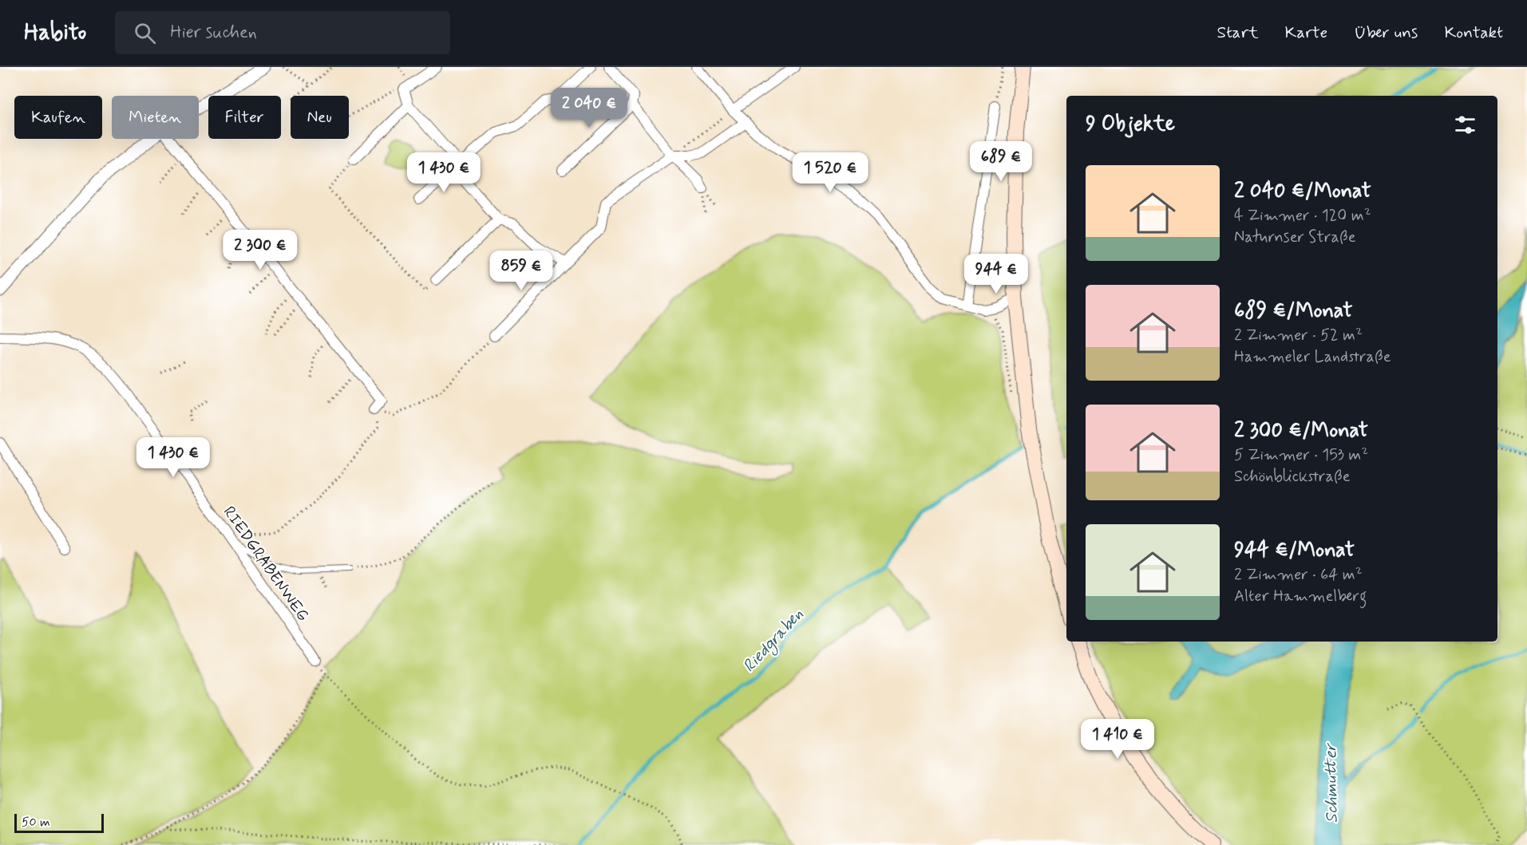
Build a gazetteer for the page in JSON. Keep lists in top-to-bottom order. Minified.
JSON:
{"streets":{"street":["RIEDGRABENWEG"]},"water":["Riedgraben","Schmutter"],"scale_bar":"50 m","page":{"header":"Habito","search":"Hier suchen","nav":["Start","Karte","Über uns","Kontakt"],"price":["2 040 €","689 €","1 430 €","1 520 €","2 300 €","859 €","944 €","1 430 €","1 410 €"],"chip":["Kaufen","Mieten","Filter","Neu"],"heading":"9 Objekte","list":[{"name":"2 040 €/Monat","note":"4 Zimmer · 120 m² · Naturnser Straße"},{"name":"689 €/Monat","note":"2 Zimmer · 52 m² · Hammeler Landstraße"},{"name":"2 300 €/Monat","note":"5 Zimmer · 153 m² · Schönblickstraße"},{"name":"944 €/Monat","note":"2 Zimmer · 64 m² · Alter Hammelberg"}],"scale":"50 m"}}
